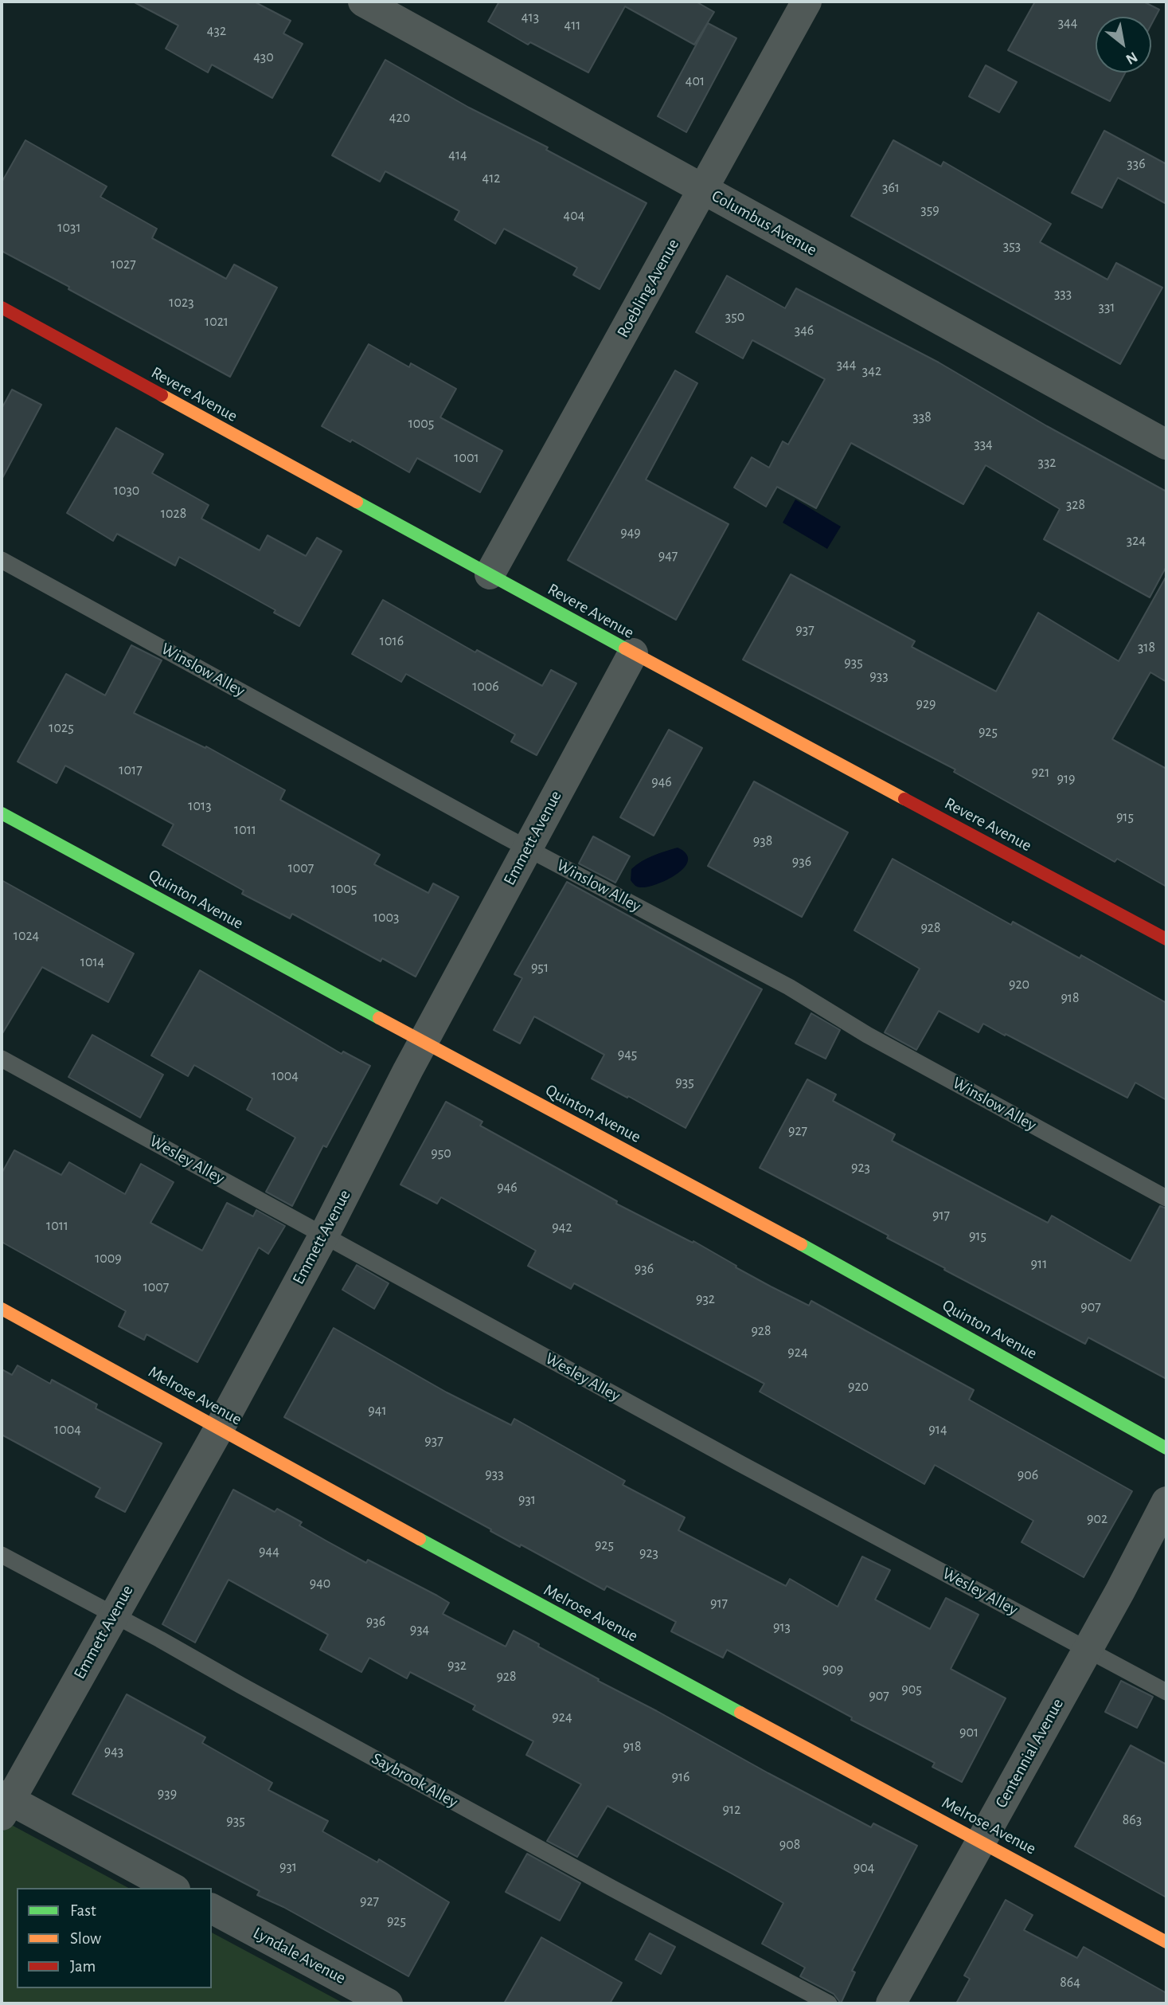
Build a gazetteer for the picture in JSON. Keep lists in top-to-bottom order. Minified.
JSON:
{"streets":{"street":["Columbus Avenue","Roebling Avenue","Revere Avenue","Emmett Avenue","Quinton Avenue","Melrose Avenue","Centennial Avenue","Lyndale Avenue"],"lane":["Winslow Alley","Wesley Alley","Saybrook Alley"]},"crossings":[["Columbus Avenue","Roebling Avenue"],["Roebling Avenue","Revere Avenue"],["Revere Avenue","Emmett Avenue"],["Winslow Alley","Emmett Avenue"],["Emmett Avenue","Quinton Avenue"],["Emmett Avenue","Wesley Alley"],["Emmett Avenue","Melrose Avenue"],["Emmett Avenue","Saybrook Alley"],["Wesley Alley","Centennial Avenue"],["Melrose Avenue","Centennial Avenue"]],"house_numbers":["413","344","411","432","430","401","420","414","336","412","361","359","404","1031","353","1027","333","1023","331","350","1021","346","344","342","338","1005","334","1001","332","1030","328","1028","949","324","947","937","1016","318","935","933","1006","929","1025","925","1017","921","919","946","1013","915","1011","938","936","1007","1005","1003","928","1024","1014","951","920","918","945","1004","935","927","950","923","946","917","1011","942","915","1009","911","936","1007","932","907","928","924","920","941","1004","914","937","933","906","931","902","925","944","923","940","917","936","913","934","932","909","928","905","907","924","901","918","943","916","939","912","863","935","908","931","904","927","925","864"],"legend":["Fast","Slow","Jam"],"north":"bottom right"}
